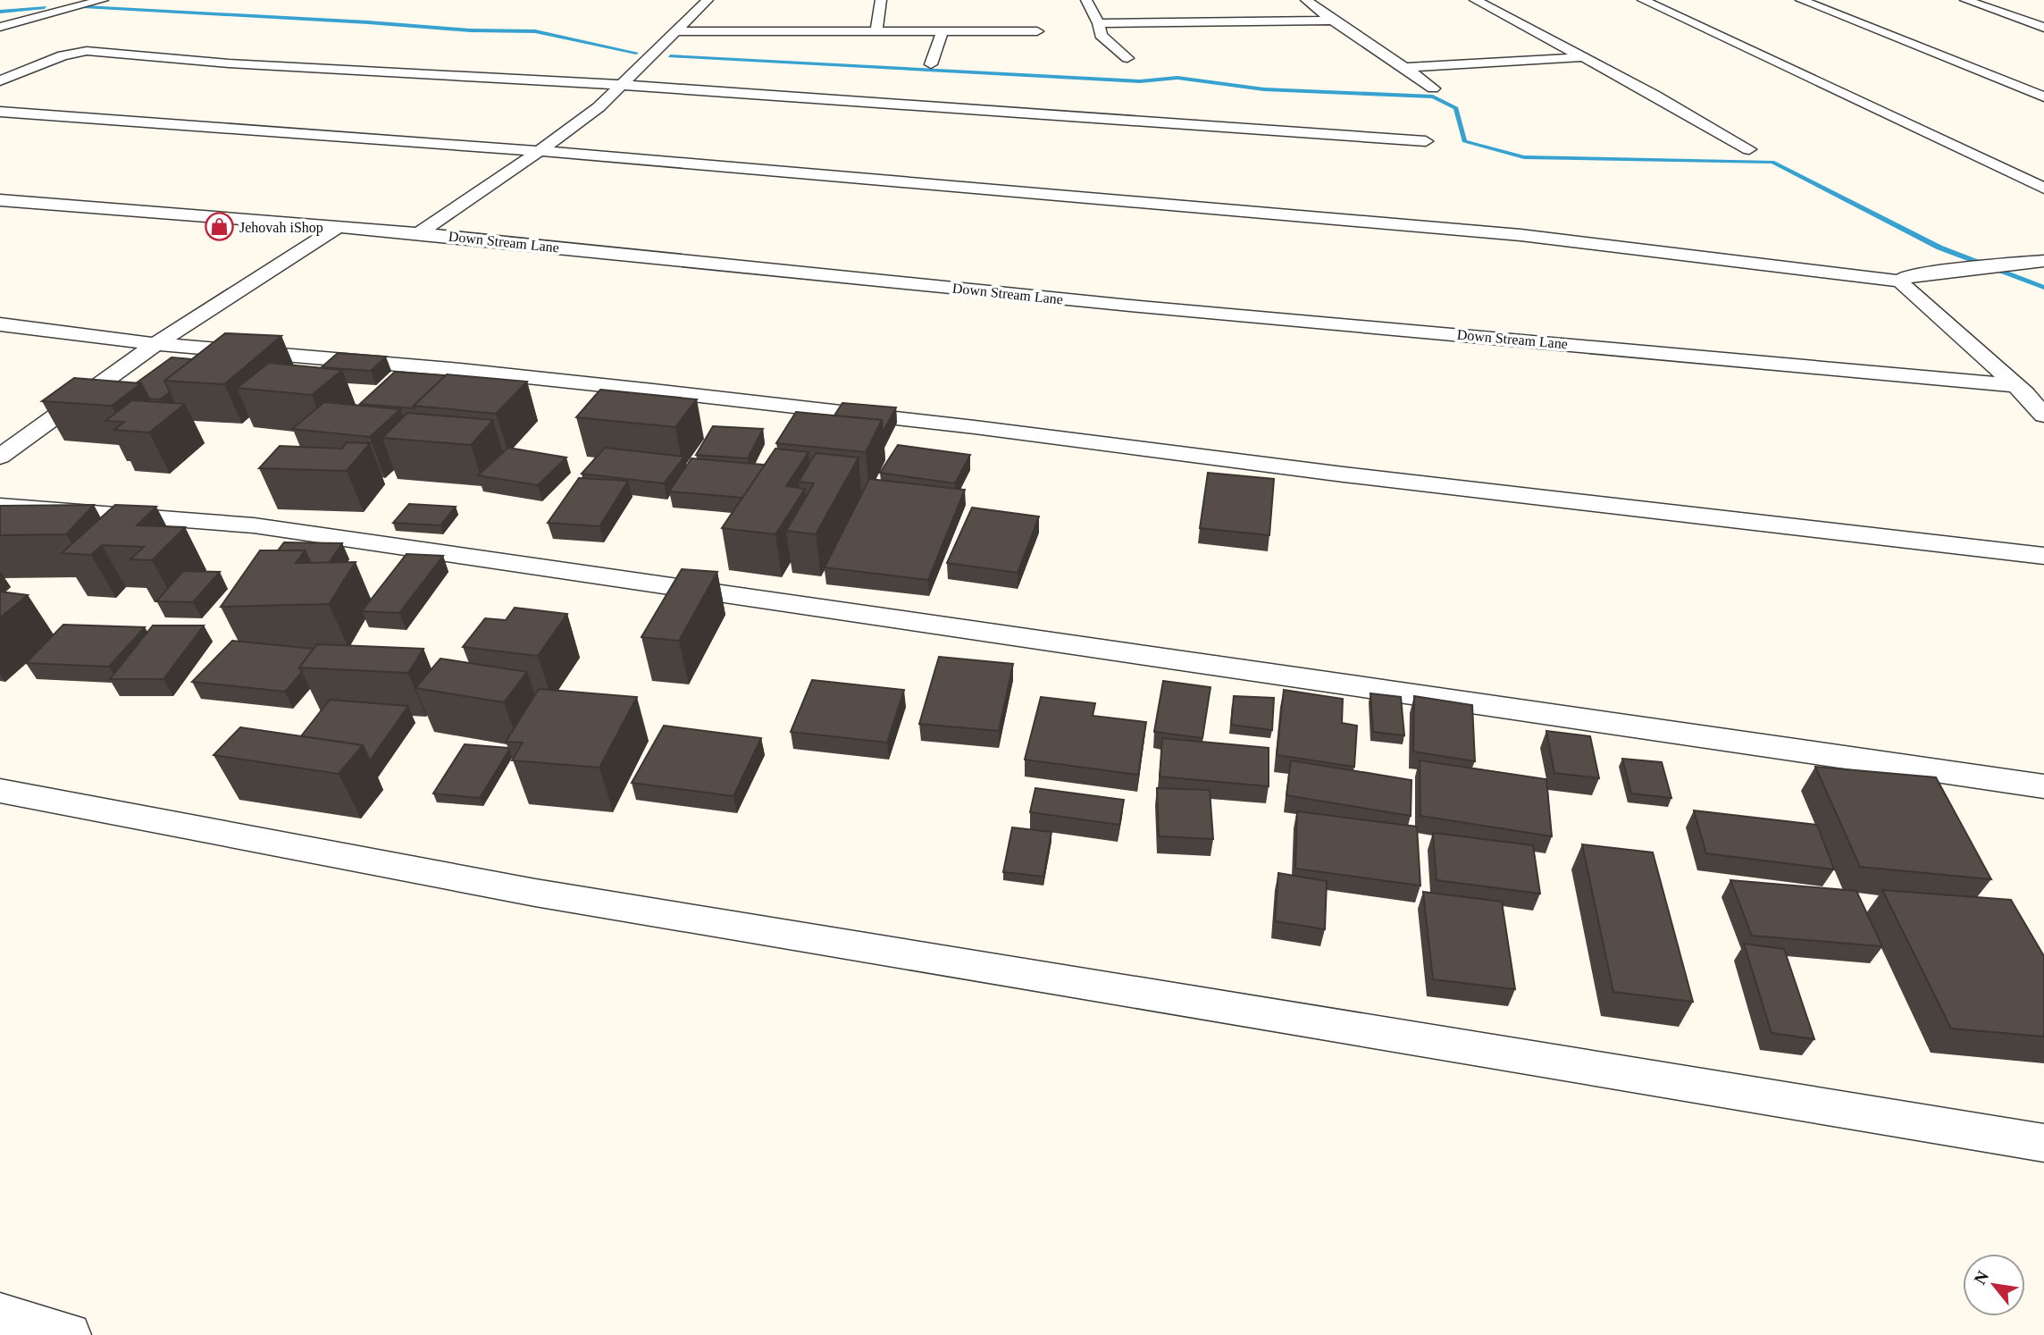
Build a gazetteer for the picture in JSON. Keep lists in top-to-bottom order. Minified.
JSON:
{"streets":{"street":["Down Stream Lane"]},"places":{"shop":["Jehovah iShop"]},"north":"top left"}
